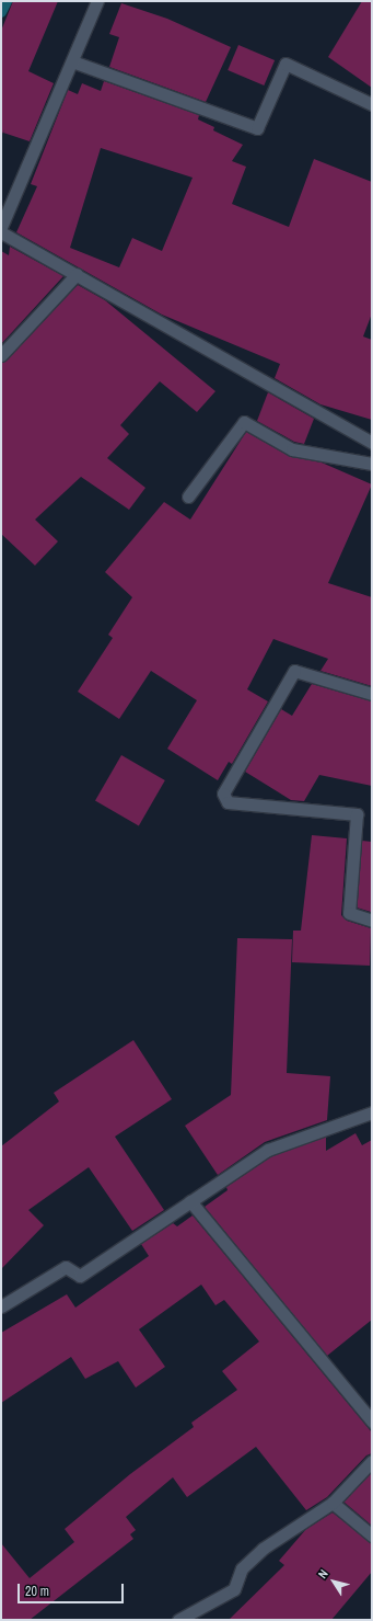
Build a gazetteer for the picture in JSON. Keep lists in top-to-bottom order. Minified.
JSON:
{"scale_bar":"20 m","north":"top left"}
